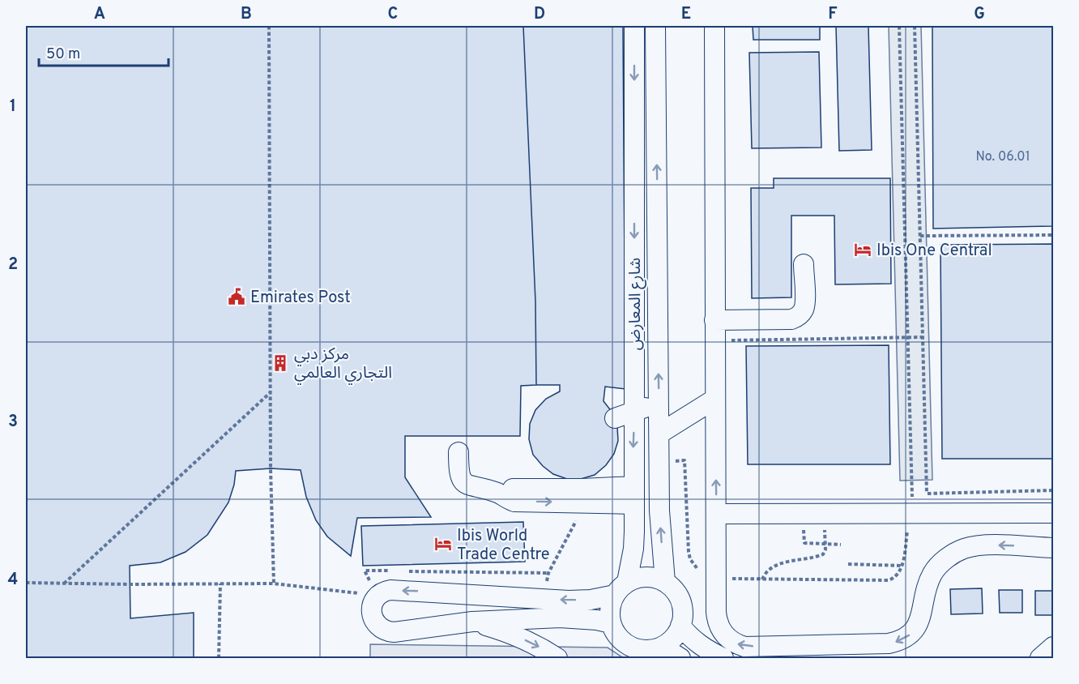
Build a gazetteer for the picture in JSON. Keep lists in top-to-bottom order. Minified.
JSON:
{"streets":{"street":["شارع المعارض"]},"places":{"hotel":["Ibis One Central","Ibis World Trade Centre"],"public building":["Emirates Post"],"building":["مركز دبي التجاري العالمي"]},"house_numbers":["No. 06.01"],"scale_bar":"50 m","grid":{"columns":["A","B","C","D","E","F","G"],"rows":["1","2","3","4"]}}
